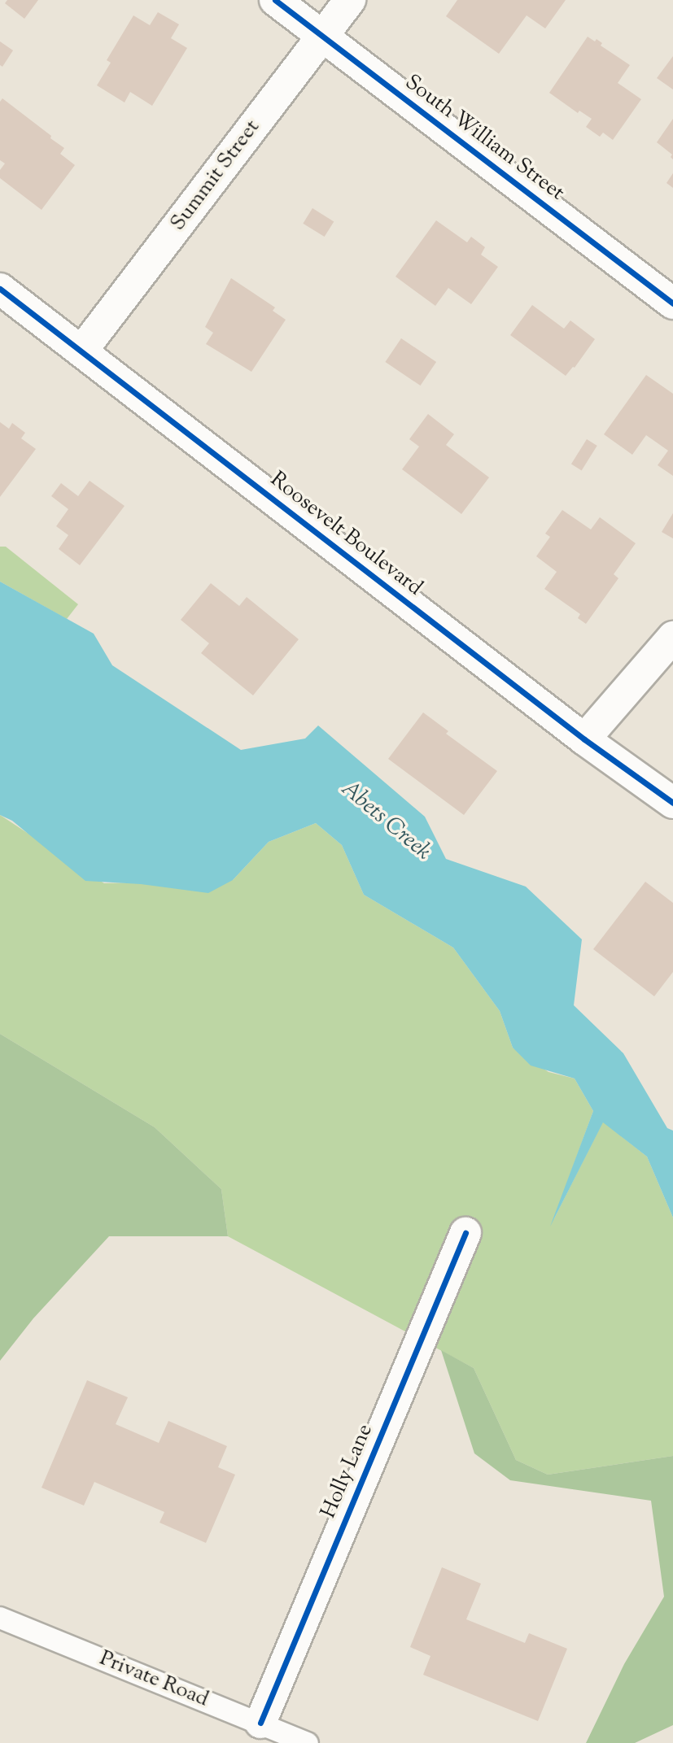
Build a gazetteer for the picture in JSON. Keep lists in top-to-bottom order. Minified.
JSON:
{"streets":{"street":["South William Street","Summit Street","Roosevelt Boulevard","Holly Lane"],"lane":["Private Road"]},"crossings":[["South William Street","Summit Street"],["Summit Street","Roosevelt Boulevard"],["Holly Lane","Private Road"]],"water":["Abets Creek"]}
